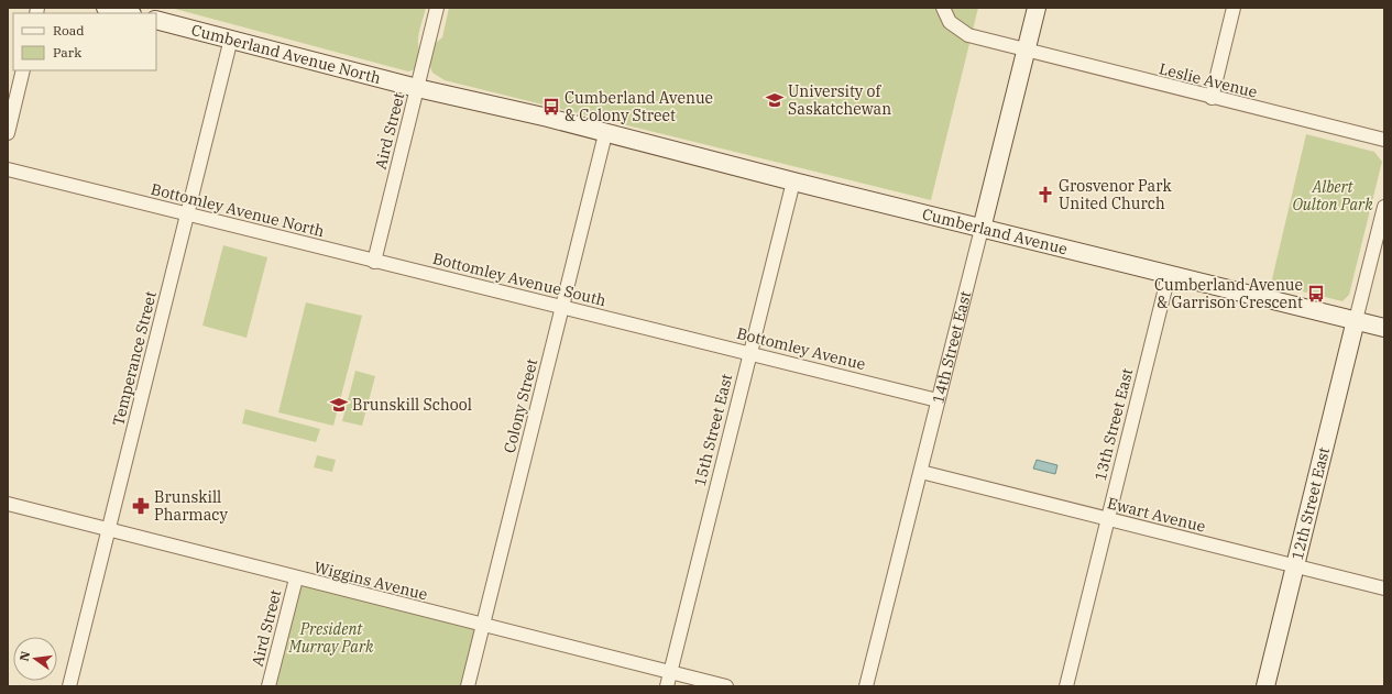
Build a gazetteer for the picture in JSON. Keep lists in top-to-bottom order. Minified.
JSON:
{"streets":{"main road":["Cumberland Avenue North","Cumberland Avenue","14th Street East","12th Street East"],"street":["Leslie Avenue","Aird Street","Bottomley Avenue North","Bottomley Avenue South","Bottomley Avenue","Temperance Street","Colony Street","13th Street East","15th Street East","Ewart Avenue","Wiggins Avenue"]},"crossings":[["Cumberland Avenue North","Aird Street"],["Cumberland Avenue North","Cumberland Avenue"],["Cumberland Avenue North","Temperance Street"],["Cumberland Avenue North","Colony Street"],["Leslie Avenue","14th Street East"],["Aird Street","Bottomley Avenue North"],["Aird Street","Bottomley Avenue South"],["Aird Street","Wiggins Avenue"],["Bottomley Avenue North","Bottomley Avenue South"],["Bottomley Avenue North","Temperance Street"],["Cumberland Avenue","14th Street East"],["Cumberland Avenue","Colony Street"],["Cumberland Avenue","13th Street East"],["Cumberland Avenue","15th Street East"],["Cumberland Avenue","12th Street East"],["Bottomley Avenue South","Bottomley Avenue"],["Bottomley Avenue South","Colony Street"],["14th Street East","Bottomley Avenue"],["14th Street East","Ewart Avenue"],["Bottomley Avenue","15th Street East"],["Temperance Street","Wiggins Avenue"],["Colony Street","Wiggins Avenue"],["13th Street East","Ewart Avenue"],["15th Street East","Wiggins Avenue"],["12th Street East","Ewart Avenue"]],"parks":["Albert Oulton Park","President Murray Park"],"places":{"school or university":["University of Saskatchewan","Brunskill School"],"bus stop":["Cumberland Avenue & Colony Street","Cumberland Avenue & Garrison Crescent"],"church":["Grosvenor Park United Church"],"pharmacy":["Brunskill Pharmacy"]},"legend":["Road","Park"],"north":"left"}
